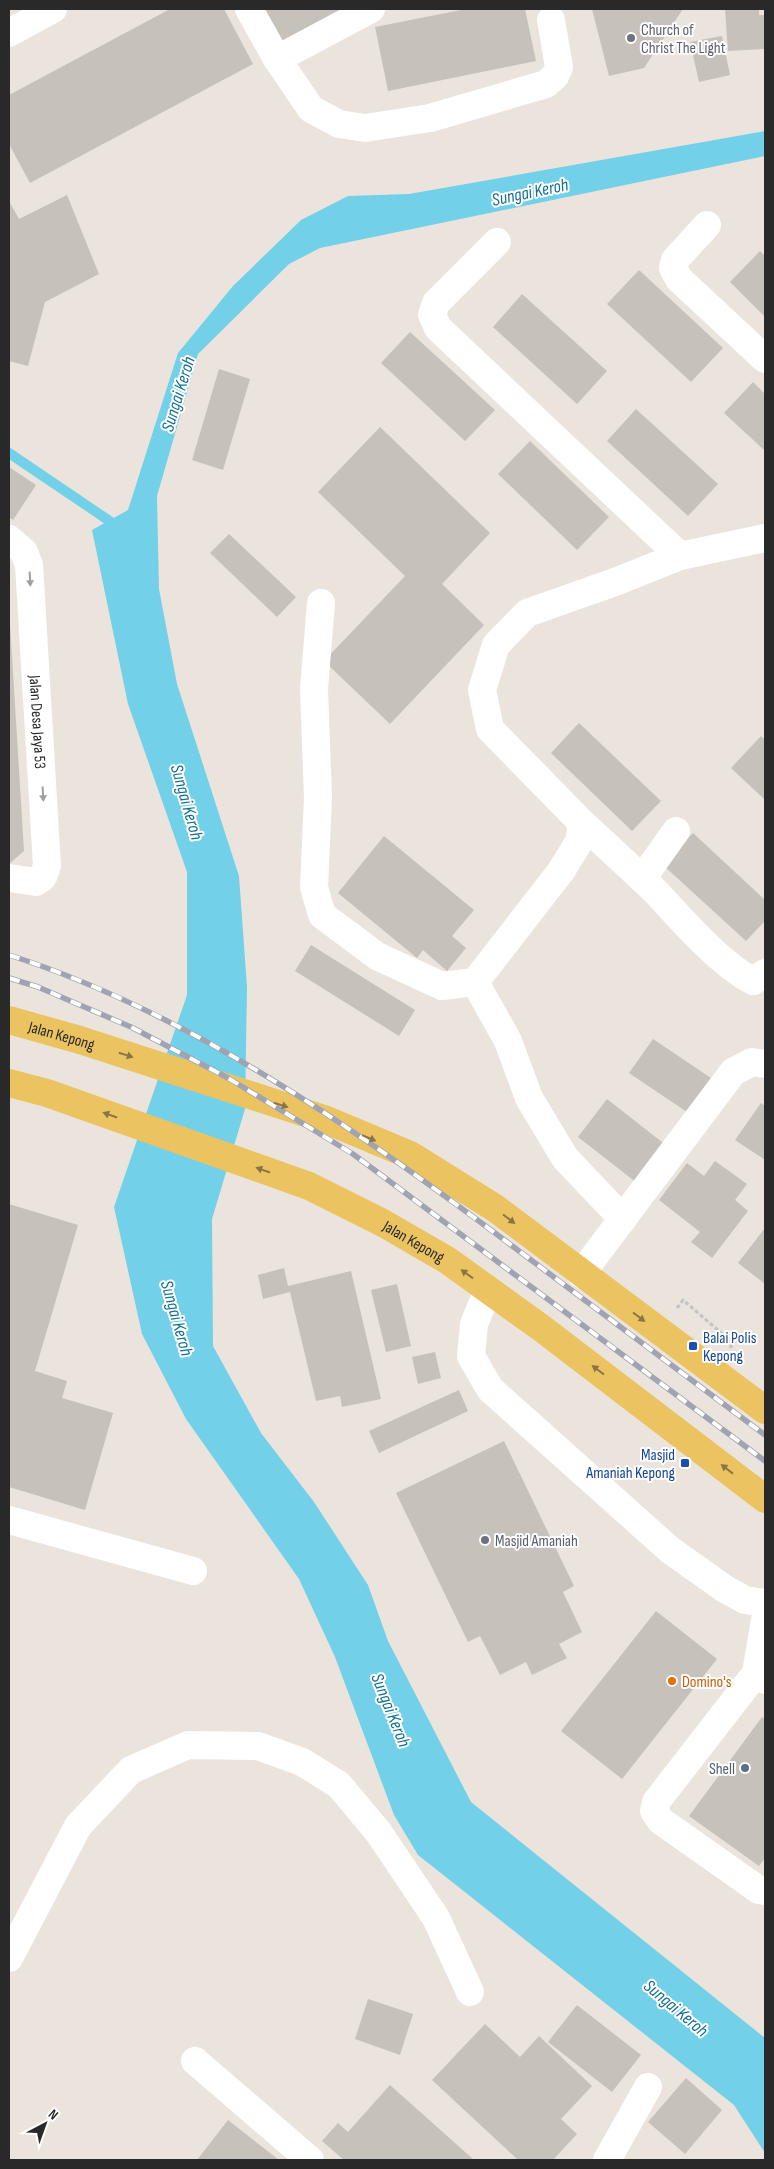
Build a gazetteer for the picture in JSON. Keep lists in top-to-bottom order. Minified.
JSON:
{"streets":{"main road":["Jalan Kepong"],"street":["Jalan Desa Jaya 53"]},"one_way":["Jalan Desa Jaya 53"],"water":["Sungai Keroh"],"places":{"other":["Church of Christ The Light","Masjid Amaniah","Domino's","Shell"],"transit":["Balai Polis Kepong","Masjid Amaniah Kepong"]},"north":"top right"}
